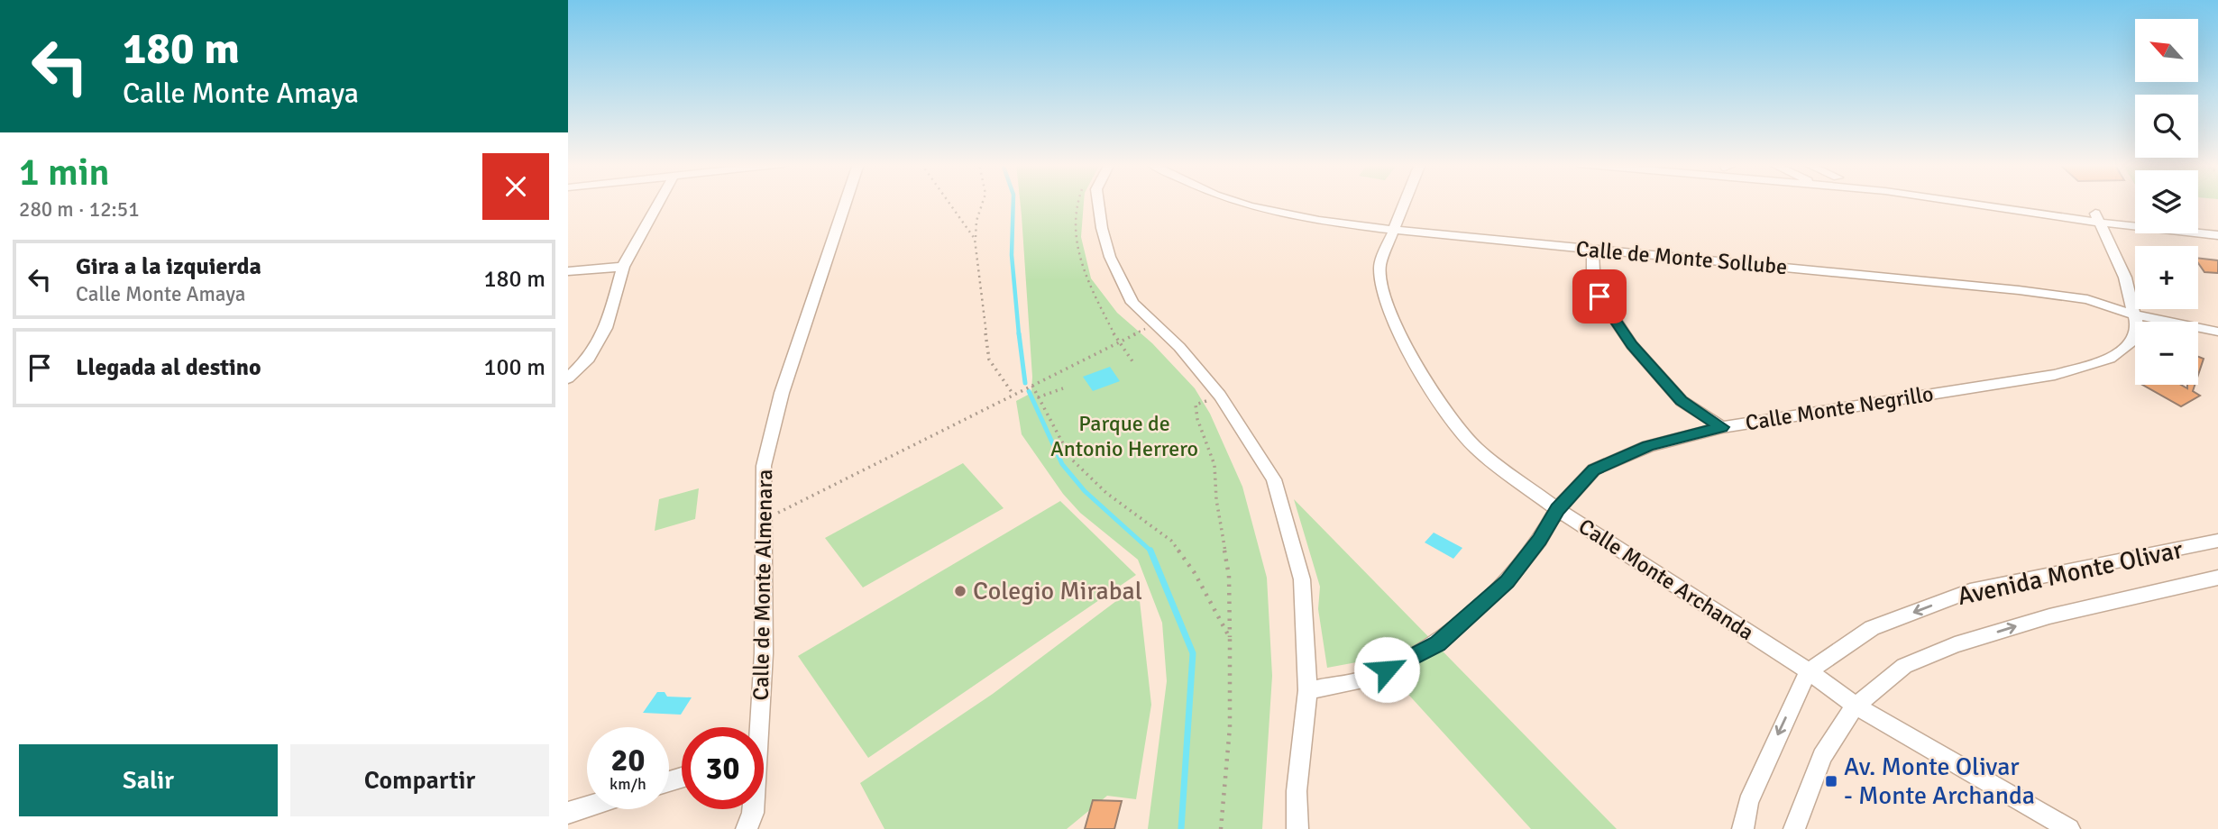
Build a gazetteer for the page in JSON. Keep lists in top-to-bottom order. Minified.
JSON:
{"streets":{"street":["Calle de Monte Sollube","Calle Monte Negrillo","Avenida Monte Olivar","Calle Monte Archanda","Calle de Monte Almenara"]},"crossings":[["Calle de Monte Sollube","Calle Monte Negrillo"],["Calle de Monte Sollube","Calle Monte Archanda"],["Calle Monte Negrillo","Calle Monte Archanda"],["Avenida Monte Olivar","Calle Monte Archanda"]],"parks":["Parque de Antonio Herrero"],"places":{"other":["Colegio Mirabal"],"transit":["Av. Monte Olivar - Monte Archanda"]},"north":"top left","page":{"turn":["180 m","Calle Monte Amaya"],"map_buttons":["+","−"],"heading":["1 min","280 m · 12:51"],"list":[{"name":"Gira a la izquierda","note":"Calle Monte Amaya","value":"180 m"},{"name":"Llegada al destino","value":"100 m"}],"speed":"20 km/h","limit":"30","buttons":["Salir","Compartir"]}}
